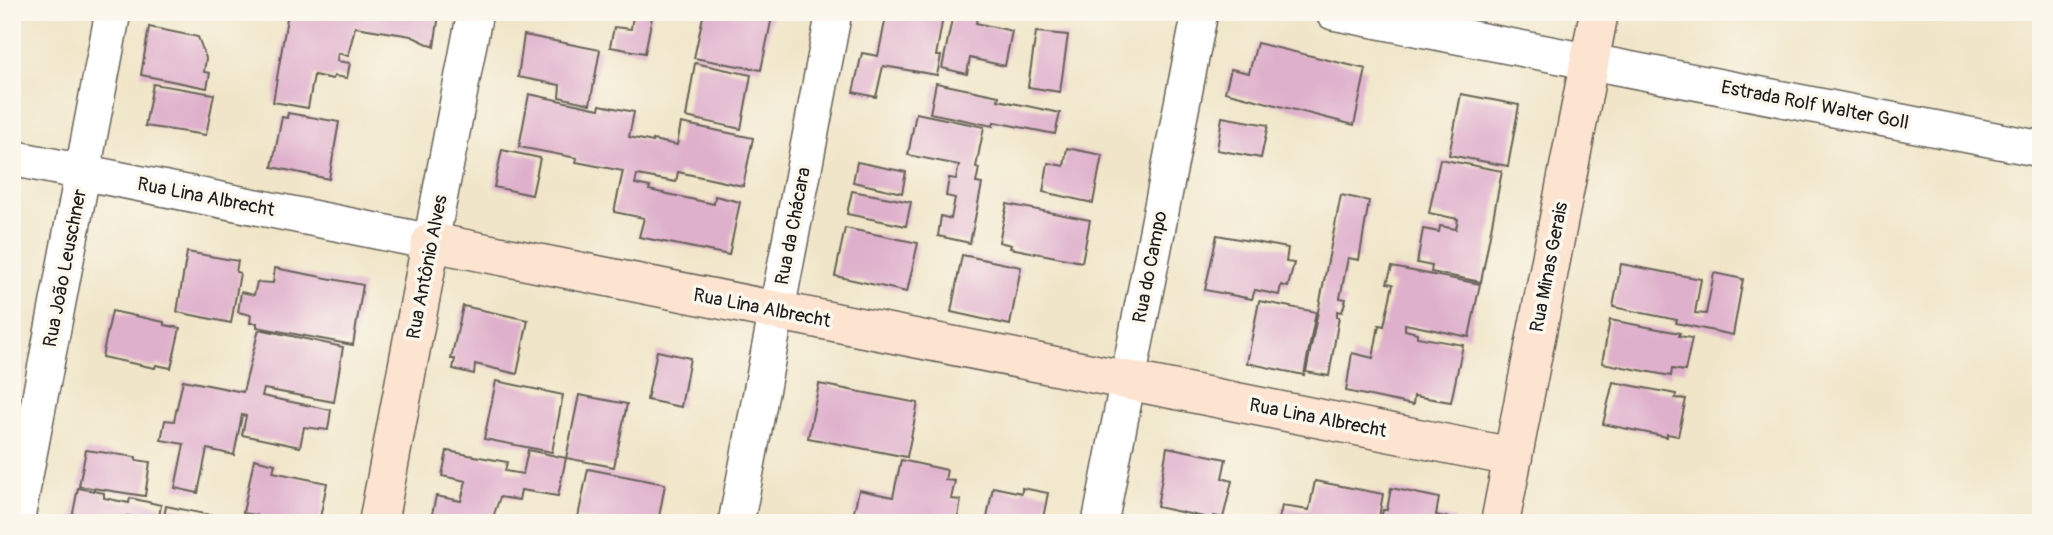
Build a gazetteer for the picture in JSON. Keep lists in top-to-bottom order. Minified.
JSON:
{"streets":{"street":["Estrada Rolf Walter Goll","Rua Lina Albrecht","Rua da Chácara","Rua Antônio Alves","Rua do Campo","Rua Minas Gerais","Rua João Leuschner"]},"crossings":[["Estrada Rolf Walter Goll","Rua Minas Gerais"],["Rua Lina Albrecht","Rua da Chácara"],["Rua Lina Albrecht","Rua Antônio Alves"],["Rua Lina Albrecht","Rua do Campo"],["Rua Lina Albrecht","Rua Minas Gerais"],["Rua Lina Albrecht","Rua João Leuschner"]]}
